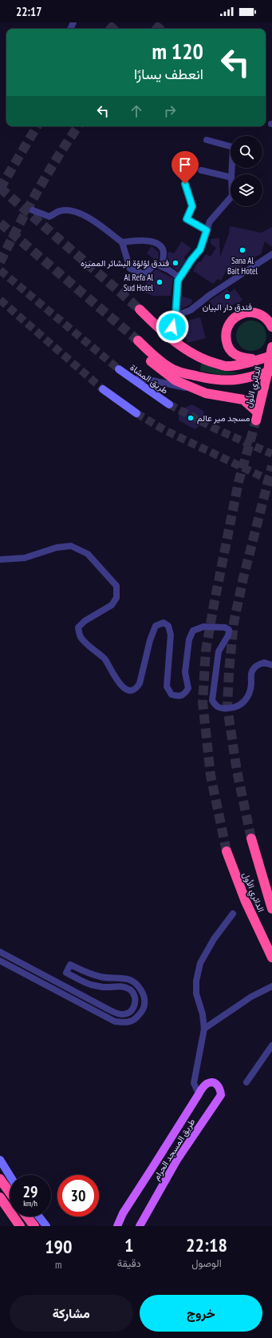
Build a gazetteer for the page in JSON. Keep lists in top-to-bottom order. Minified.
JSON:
{"streets":{"highway":["الدائري الأول"],"main road":["طريق المشاة","طريق المسجد الحرام"]},"places":["Sana Al Bait Hotel","فندق لؤلؤة البشائر المميزه","Al Refa Al Sud Hotel","فندق دار البيان","مسجد مير عالم"],"page":{"status":"22:17","turn":["120 m","انعطف يسارًا"],"speed":"29 km/h","limit":"30","eta":["22:18","الوصول","1","دقيقة","190","m"],"buttons":["خروج","مشاركة"]}}
